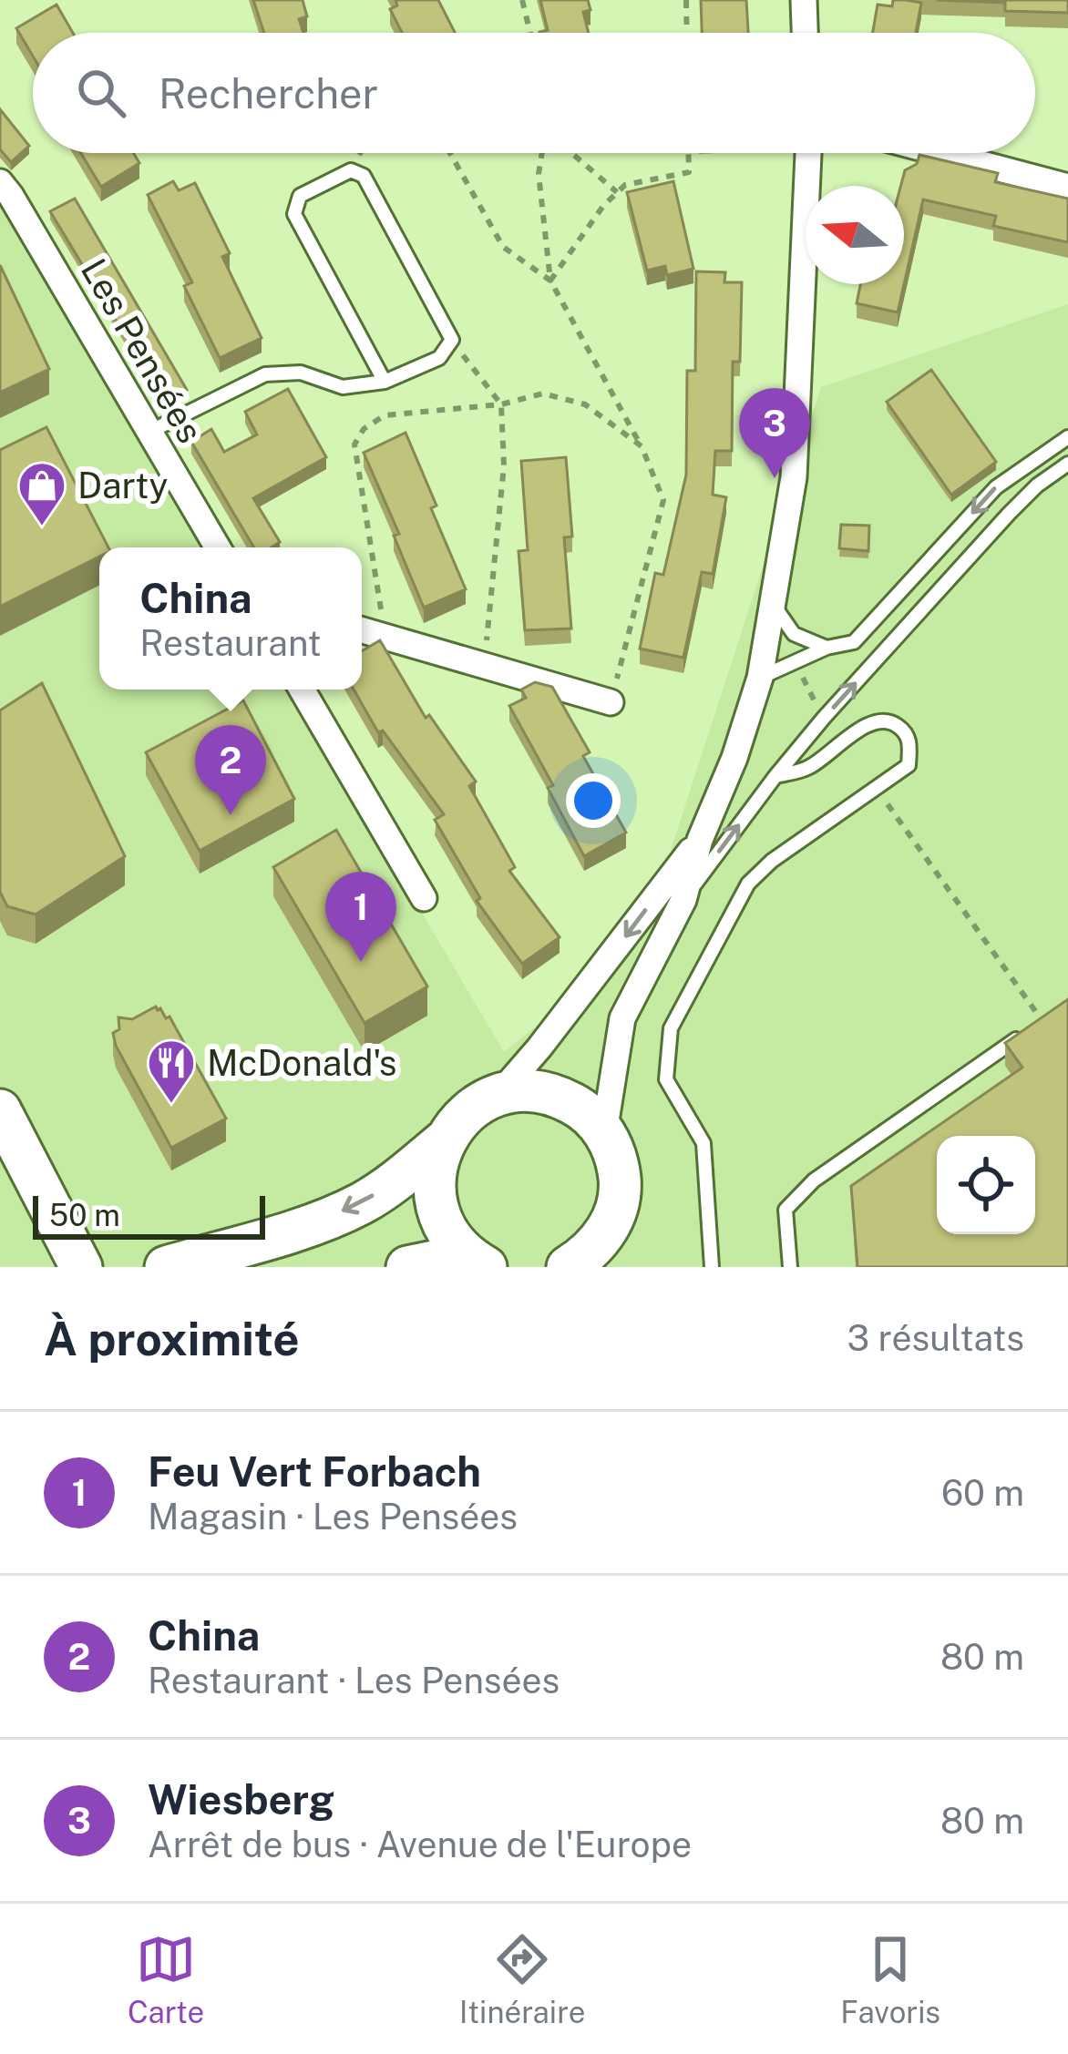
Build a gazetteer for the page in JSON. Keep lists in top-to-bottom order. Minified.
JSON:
{"streets":{"street":["Les Pensées"]},"places":{"shop":["Darty"],"restaurant":["McDonald's"]},"scale_bar":"50 m","north":"left","page":{"search":"Rechercher","pins":["3","2","1"],"popup":["China","Restaurant"],"scale":"50 m","heading":["À proximité","3 résultats"],"list":[{"mark":"1","name":"Feu Vert Forbach","note":"Magasin · Les Pensées","value":"60 m"},{"mark":"2","name":"China","note":"Restaurant · Les Pensées","value":"80 m"},{"mark":"3","name":"Wiesberg","note":"Arrêt de bus · Avenue de l'Europe","value":"80 m"}],"nav":["Carte","Itinéraire","Favoris"]}}
